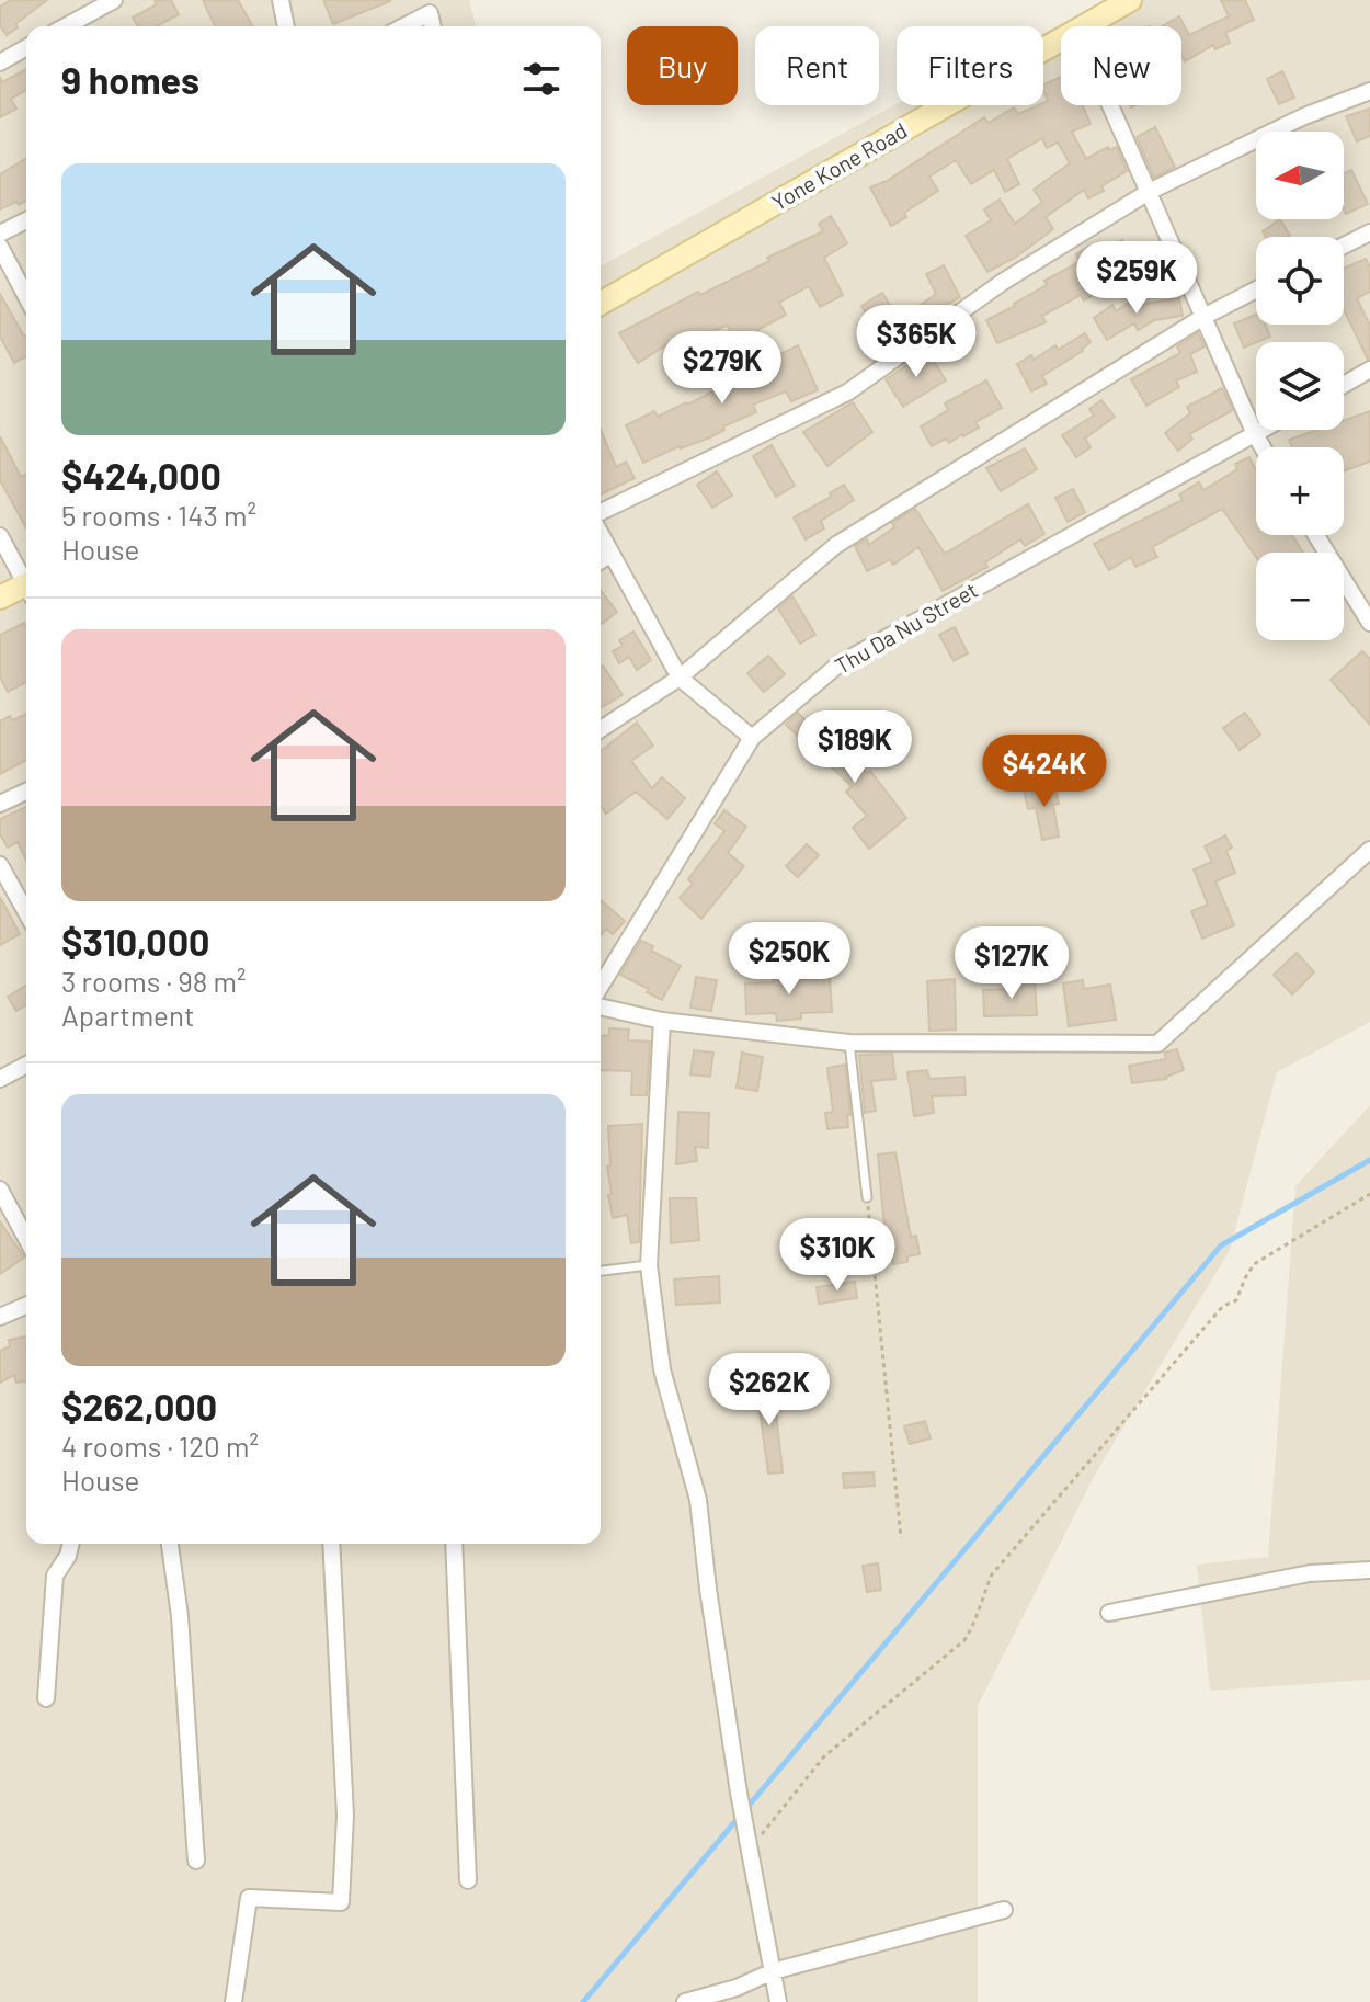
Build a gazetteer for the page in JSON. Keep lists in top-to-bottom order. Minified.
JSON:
{"streets":{"street":["Yone Kone Road","Thu Da Nu Street"]},"north":"left","page":{"chip":["Buy","Rent","Filters","New"],"heading":"9 homes","map_buttons":["+","−"],"list":[{"name":"$424,000","note":"5 rooms · 143 m² · House"},{"name":"$310,000","note":"3 rooms · 98 m² · Apartment"},{"name":"$262,000","note":"4 rooms · 120 m² · House"}],"price":["$259K","$365K","$279K","$189K","$424K","$250K","$127K","$310K","$262K"]}}
